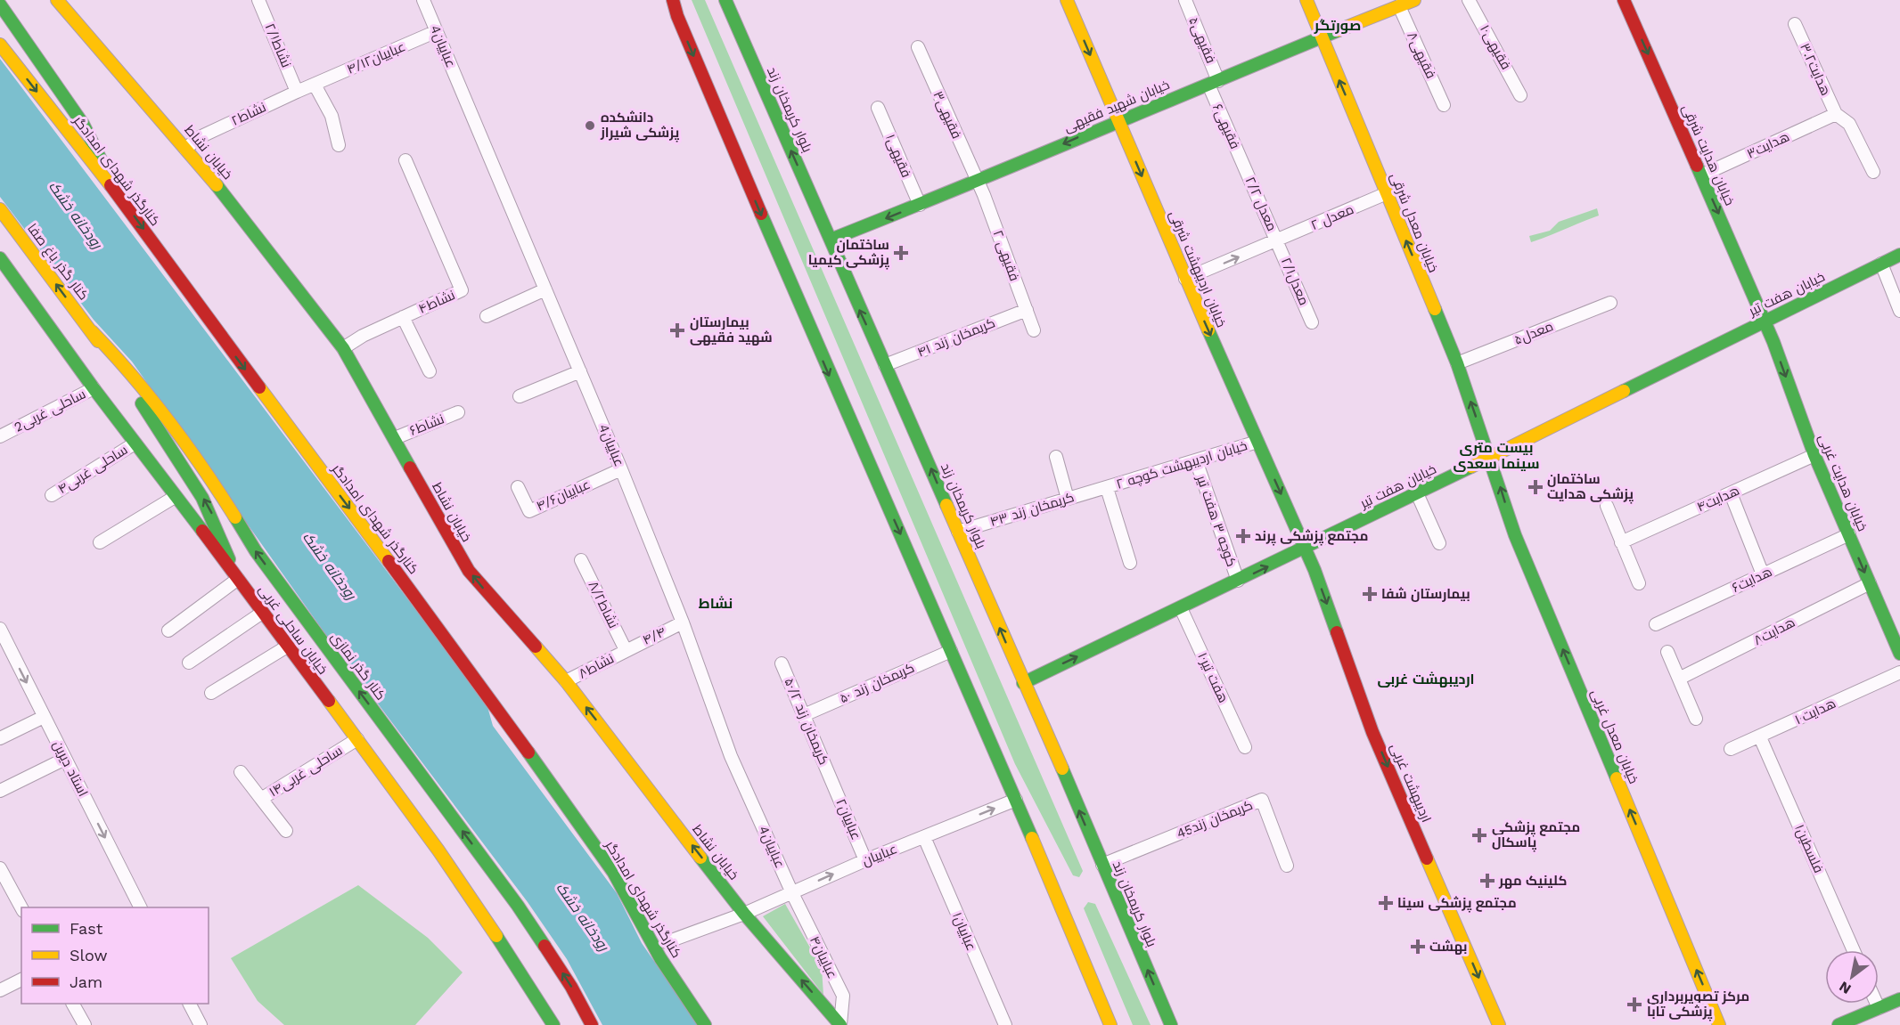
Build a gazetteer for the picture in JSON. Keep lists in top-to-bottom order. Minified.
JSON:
{"streets":{"main road":["خیابان شهید فقیهی","بلوار کریمخان زند","خیابان نشاط","خیابان هدایت شرقی","کنارگذر شهدای امدادگر","خیابان معدل شرقی","کنار گذر باغ صفا","خیابان اردیبهشت شرقی","خیابان هفت تیر","خیابان هدایت غربی","خیابان ساحلی غربی","کنار گذر نمازی","خیابان معدل غربی","اردیبهشت غربی"],"street":["فقیهی۵","نشاط۲/۱","عباییان4","فقیهی۱۰","فقیهی۸","عباییان۴/۱۲","هدایت۳.۲","نشاط۲","فقیهی۳","فقیهی۶","هدایت۳","فقیهی۱","معدل ۲/۲","معدل ۲","۲ فقیهی","۲/۱معدل","نشاط۴","معدل۵","کریمخان زند ۴۱","2ساحلی غربی","نشاط۶","خیابان اردیبهشت کوچه ۲","ساحلی غربی۴","عباییان۴/۶","هدایت۴","کریمخان زند ۴۳","کوچه ۳ هفت تیر","هدایت۶","نشاط۸/۲","هدایت۸","۴/۴","نشاط۸","۱۰هفت تیر","کریمخان زند ۵۰","هدایت۱۰","کریمخان زند ۵۰/۲","استاد دیرین","ساحلی غربی۱۴","عباییان۲","کریمخان زند45","فلسطین۱","عباییان","عباییان۱","عباییان۴"]},"crossings":[["فقیهی۵","خیابان شهید فقیهی"],["فقیهی۵","فقیهی۶"],["نشاط۲/۱","نشاط۲"],["عباییان4","عباییان۴/۱۲"],["عباییان4","عباییان۴/۶"],["عباییان4","۴/۴"],["عباییان4","عباییان"],["عباییان4","عباییان۴"],["فقیهی۸","خیابان شهید فقیهی"],["عباییان۴/۱۲","نشاط۲"],["هدایت۳.۲","هدایت۳"],["خیابان شهید فقیهی","بلوار کریمخان زند"],["خیابان شهید فقیهی","فقیهی۳"],["خیابان شهید فقیهی","فقیهی۶"],["خیابان شهید فقیهی","فقیهی۱"],["خیابان شهید فقیهی","خیابان معدل شرقی"],["خیابان شهید فقیهی","۲ فقیهی"],["خیابان شهید فقیهی","خیابان اردیبهشت شرقی"],["بلوار کریمخان زند","خیابان هفت تیر"],["بلوار کریمخان زند","کریمخان زند ۴۱"],["بلوار کریمخان زند","کریمخان زند ۴۳"],["بلوار کریمخان زند","کریمخان زند45"],["نشاط۲","خیابان نشاط"],["فقیهی۳","۲ فقیهی"],["فقیهی۶","معدل ۲/۲"],["هدایت۳","خیابان هدایت شرقی"],["خیابان نشاط","نشاط۴"],["خیابان نشاط","نشاط۶"],["خیابان نشاط","نشاط۸"],["خیابان نشاط","عباییان"],["خیابان نشاط","عباییان۴"],["خیابان هدایت شرقی","خیابان هفت تیر"],["خیابان هدایت شرقی","خیابان هدایت غربی"],["معدل ۲/۲","معدل ۲"],["معدل ۲/۲","۲/۱معدل"],["معدل ۲","خیابان معدل شرقی"],["معدل ۲","خیابان اردیبهشت شرقی"],["معدل ۲","۲/۱معدل"],["خیابان معدل شرقی","خیابان هفت تیر"],["خیابان معدل شرقی","معدل۵"],["خیابان معدل شرقی","خیابان معدل غربی"],["۲ فقیهی","کریمخان زند ۴۱"],["کنار گذر باغ صفا","کنار گذر نمازی"],["خیابان اردیبهشت شرقی","خیابان هفت تیر"],["خیابان اردیبهشت شرقی","خیابان اردیبهشت کوچه ۲"],["خیابان اردیبهشت شرقی","اردیبهشت غربی"],["خیابان هفت تیر","خیابان هدایت غربی"],["خیابان هفت تیر","کوچه ۳ هفت تیر"],["خیابان هفت تیر","۱۰هفت تیر"],["خیابان هفت تیر","خیابان معدل غربی"],["خیابان هفت تیر","اردیبهشت غربی"],["2ساحلی غربی","خیابان ساحلی غربی"],["خیابان اردیبهشت کوچه ۲","کریمخان زند ۴۳"],["خیابان اردیبهشت کوچه ۲","کوچه ۳ هفت تیر"],["ساحلی غربی۴","خیابان ساحلی غربی"],["خیابان هدایت غربی","هدایت۴"],["خیابان هدایت غربی","هدایت۶"],["خیابان هدایت غربی","هدایت۸"],["نشاط۸/۲","۴/۴"],["نشاط۸/۲","نشاط۸"],["خیابان ساحلی غربی","ساحلی غربی۱۴"],["۴/۴","نشاط۸"],["کریمخان زند ۵۰","کریمخان زند ۵۰/۲"],["هدایت۱۰","فلسطین۱"],["کریمخان زند ۵۰/۲","عباییان۲"],["عباییان۲","عباییان"],["عباییان","عباییان۱"],["عباییان","عباییان۴"]],"one_way":["خیابان شهید فقیهی","خیابان نشاط","خیابان هدایت شرقی","معدل ۲","خیابان معدل شرقی","کنار گذر باغ صفا","خیابان اردیبهشت شرقی","خیابان هدایت غربی","خیابان معدل غربی","استاد دیرین","اردیبهشت غربی","عباییان"],"districts":["صورتگر","بیست متری سینما سعدی","نشاط","اردیبهشت غربی"],"water":["رودخانه خشک"],"places":{"other":["دانشکده پزشکی شیراز"],"health":["ساختمان پزشکی کیمیا","بیمارستان شهید فقیهی","ساختمان پزشکی هدایت","مجتمع پزشکی پرند","بیمارستان شفا","مجتمع پزشکی پاسکال","کلینیک مهر","مجتمع پزشکی سینا","بهشت","مرکز تصویربرداری پزشکی تابا"]},"legend":["Fast","Slow","Jam"],"north":"bottom left"}
